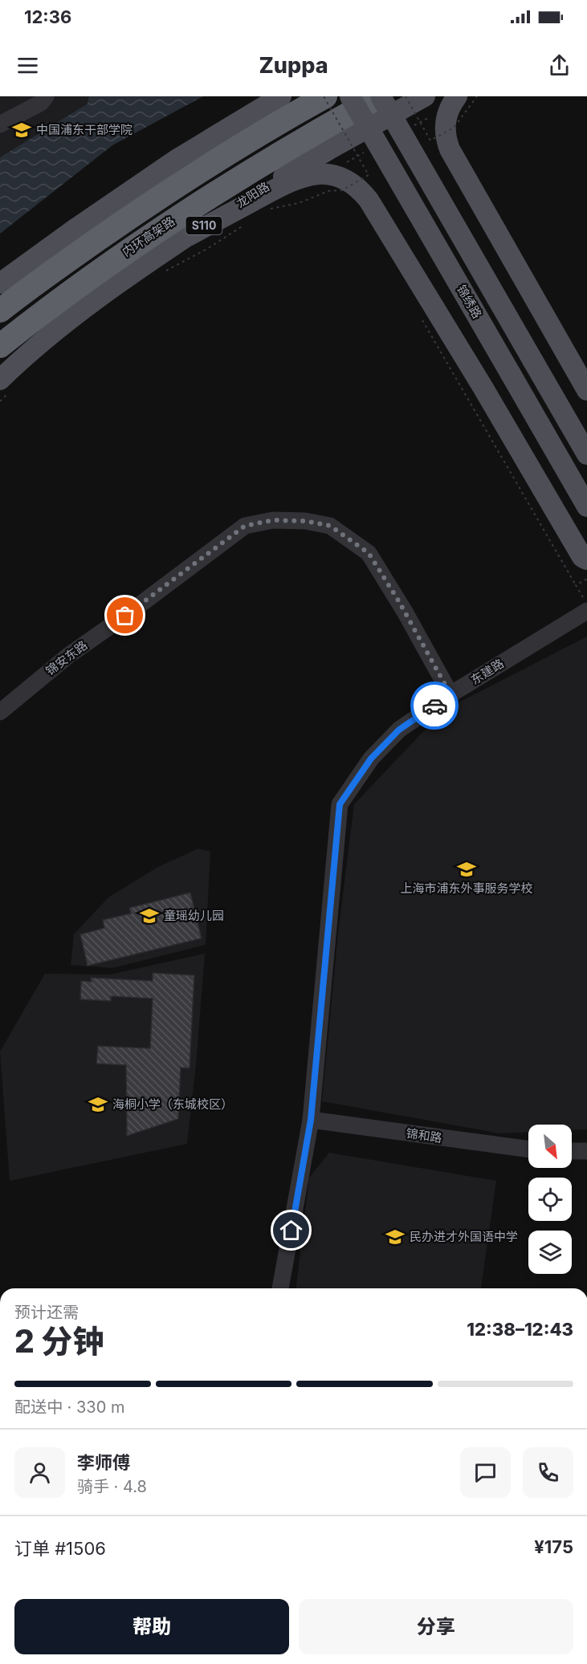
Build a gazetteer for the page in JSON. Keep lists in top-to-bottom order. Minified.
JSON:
{"streets":{"highway":["内环高架路"],"main road":["龙阳路","S110","锦绣路"],"street":["锦安东路","东建路","锦和路"]},"crossings":[["锦安东路","东建路"],["东建路","锦和路"]],"places":{"school or university":["中国浦东干部学院","上海市浦东外事服务学校","童瑶幼儿园","海桐小学（东城校区）","民办进才外国语中学"]},"north":"bottom right","page":{"status":"12:36","header":"Zuppa","heading":["2 分钟","预计还需","12:38–12:43"],"panel":["李师傅","骑手 · 4.8","订单 #1506","¥175"],"bar":"配送中 · 330 m","buttons":["帮助","分享"]}}
